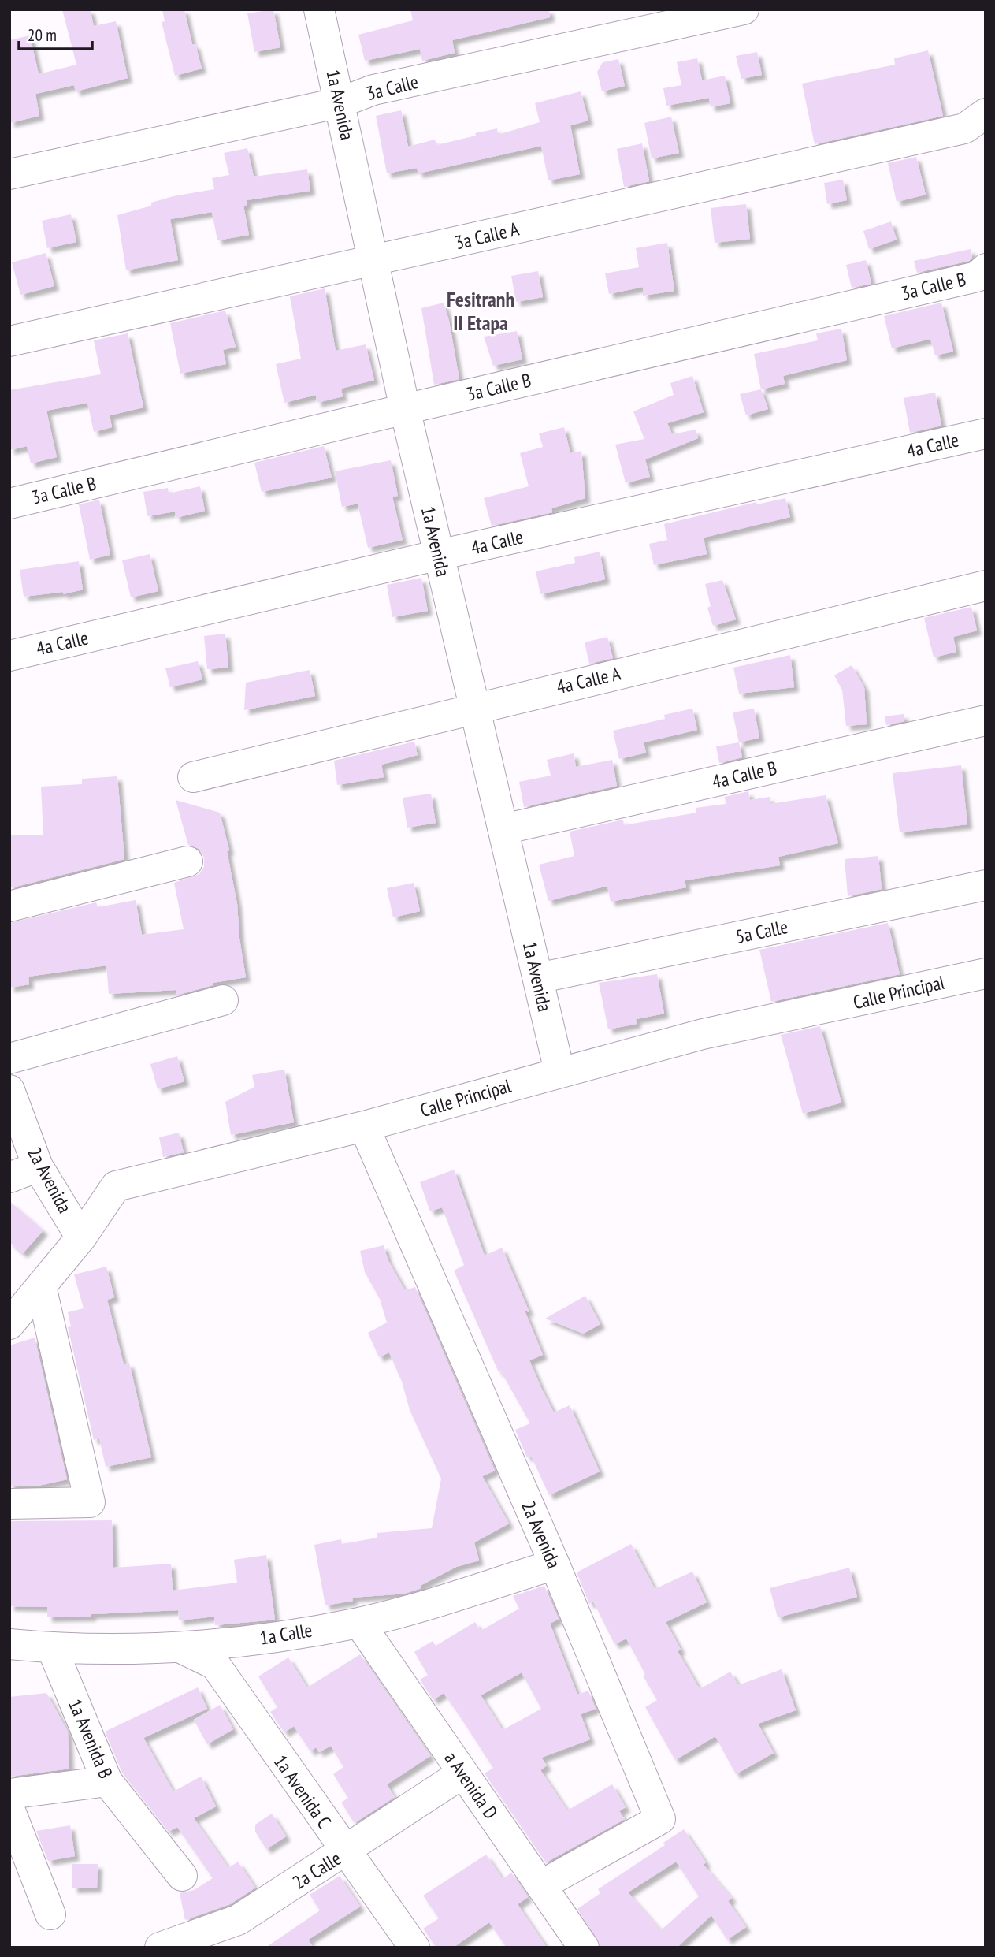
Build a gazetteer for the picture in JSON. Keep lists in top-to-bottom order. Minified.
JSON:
{"streets":{"street":["3a Calle","1a Avenida","3a Calle A","3a Calle B","4a Calle","4a Calle A","4a Calle B","5a Calle","Calle Principal","2a Avenida","1a Calle","1a Avenida B","a Avenida D","1a Avenida C","2a Calle"]},"crossings":[["3a Calle","1a Avenida"],["1a Avenida","3a Calle A"],["1a Avenida","3a Calle B"],["1a Avenida","4a Calle"],["1a Avenida","4a Calle A"],["1a Avenida","4a Calle B"],["1a Avenida","5a Calle"],["1a Avenida","Calle Principal"],["Calle Principal","2a Avenida"],["2a Avenida","1a Calle"],["2a Avenida","a Avenida D"],["1a Calle","a Avenida D"],["1a Calle","1a Avenida C"],["1a Avenida B","1a Avenida C"],["a Avenida D","2a Calle"],["1a Avenida C","2a Calle"]],"districts":["Fesitranh II Etapa"],"scale_bar":"20 m"}
